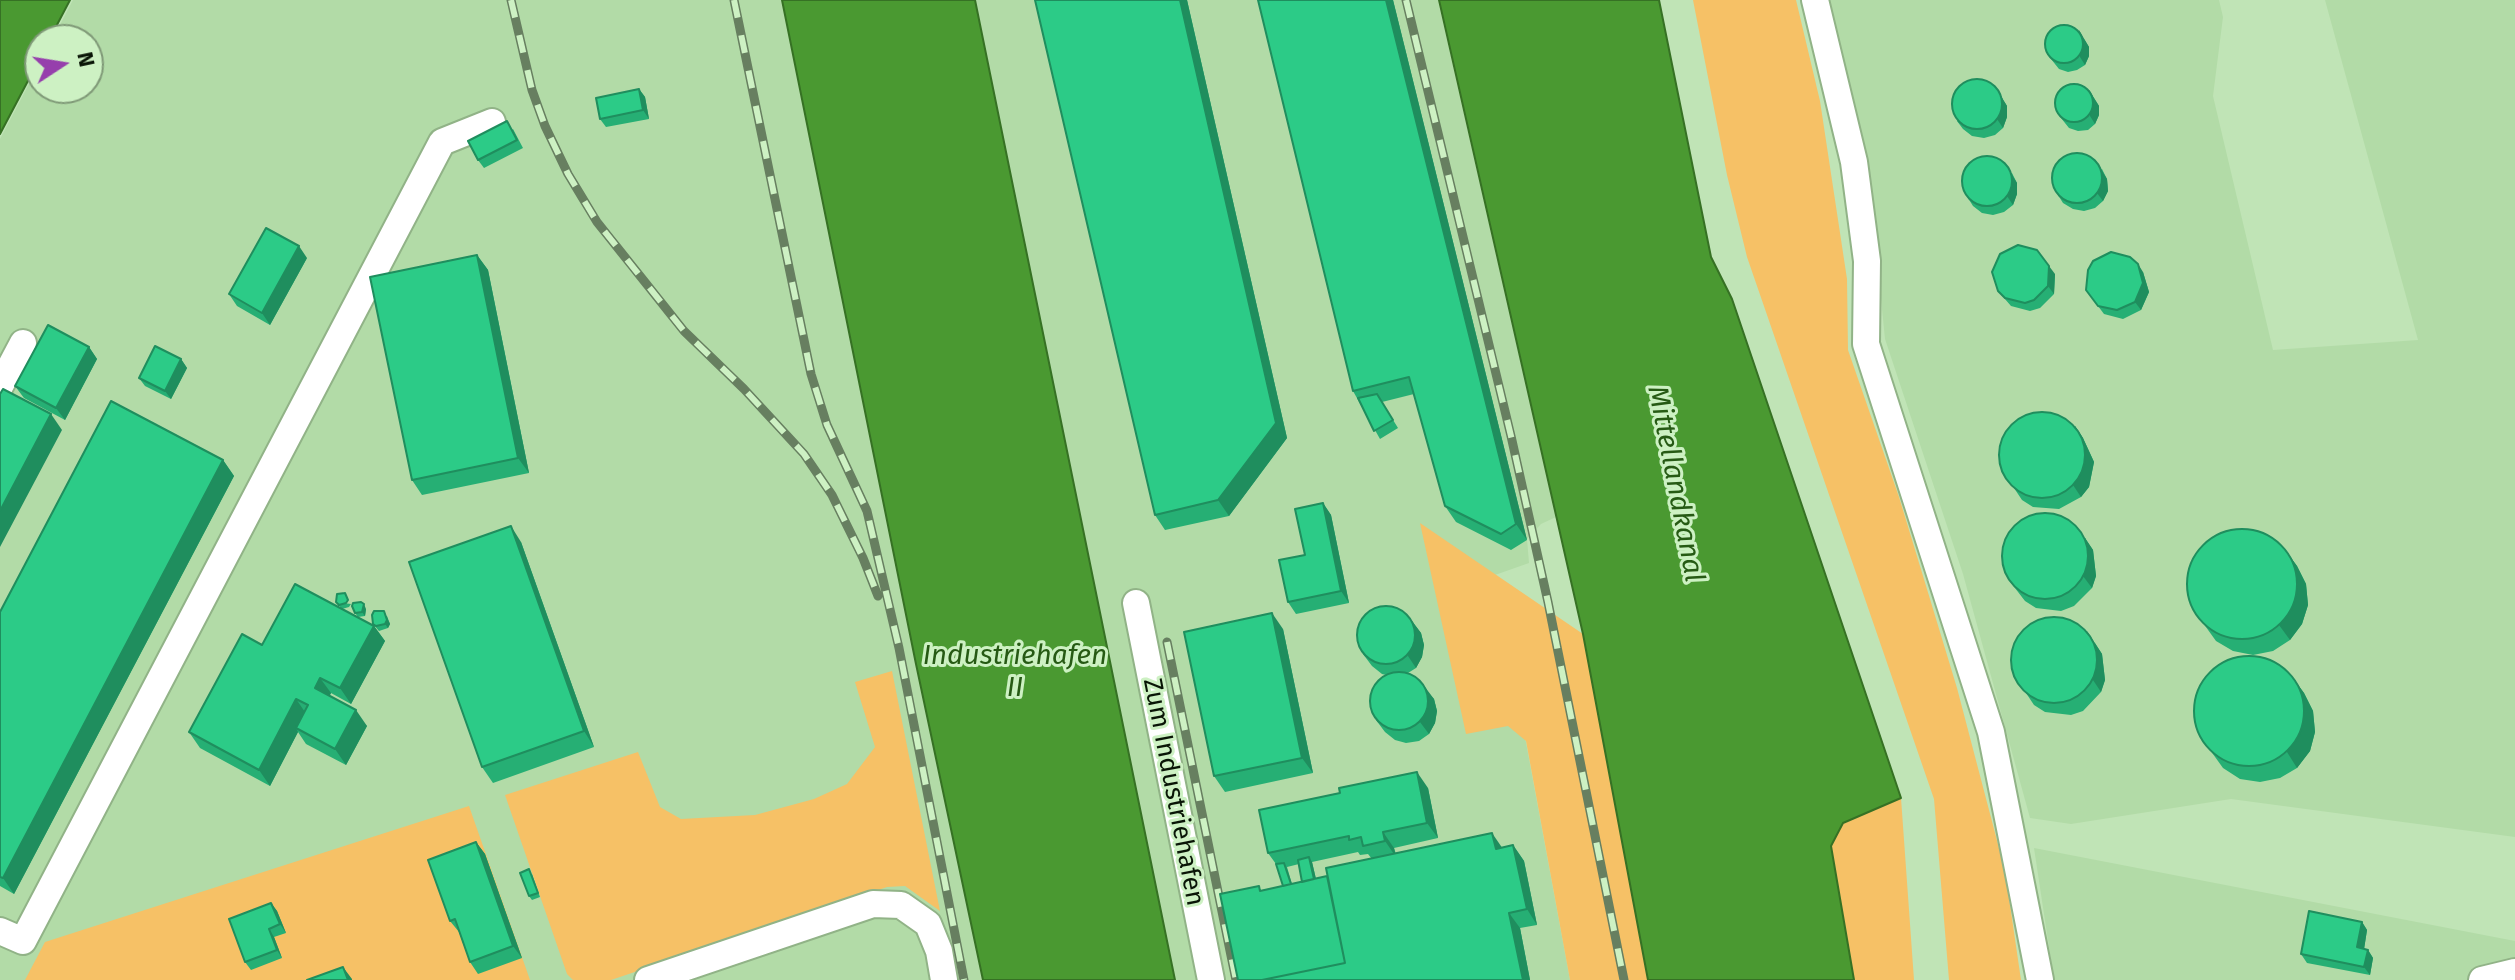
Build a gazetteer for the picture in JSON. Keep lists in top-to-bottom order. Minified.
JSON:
{"streets":{"street":["Zum Industriehafen"]},"water":["Mittellandkanal","Industriehafen II"],"north":"right"}
